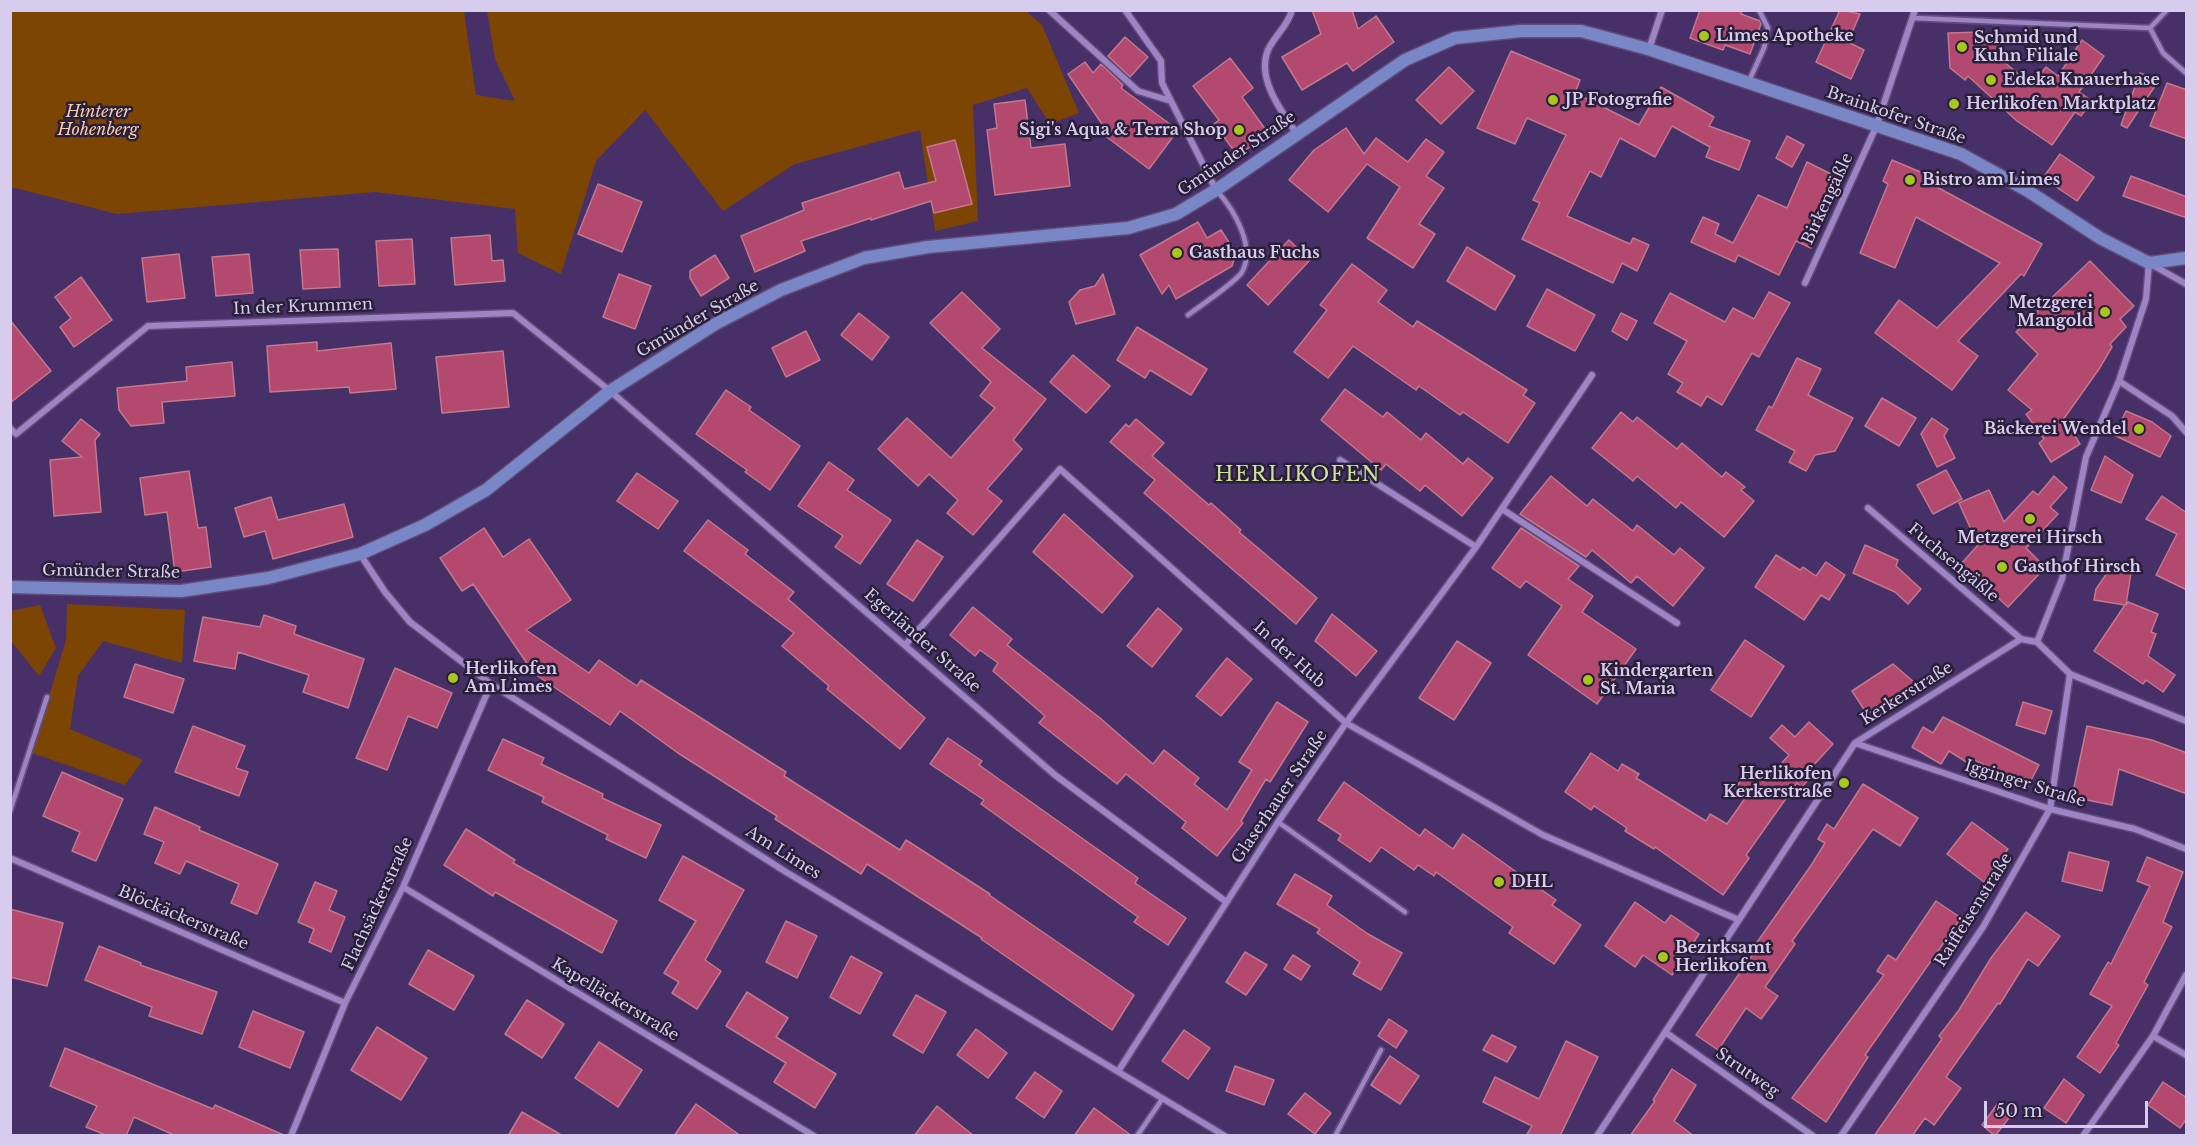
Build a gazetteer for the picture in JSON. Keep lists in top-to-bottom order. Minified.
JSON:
{"streets":{"main road":["Brainkofer Straße","Gmünder Straße"],"street":["Birkengäßle","In der Krummen","Fuchsengäßle","Egerländer Straße","In der Hub","Kerkerstraße","Igginger Straße","Glaserhauer Straße","Am Limes","Flachsäckerstraße","Raiffeisenstraße","Blöckäckerstraße","Kapelläckerstraße","Strutweg"]},"crossings":[["Brainkofer Straße","Gmünder Straße"],["Brainkofer Straße","Birkengäßle"],["Gmünder Straße","In der Krummen"],["Gmünder Straße","Egerländer Straße"],["Gmünder Straße","Am Limes"],["In der Krummen","Egerländer Straße"],["Fuchsengäßle","Kerkerstraße"],["Egerländer Straße","In der Hub"],["Egerländer Straße","Glaserhauer Straße"],["In der Hub","Kerkerstraße"],["In der Hub","Glaserhauer Straße"],["Kerkerstraße","Igginger Straße"],["Kerkerstraße","Strutweg"],["Igginger Straße","Raiffeisenstraße"],["Glaserhauer Straße","Am Limes"],["Am Limes","Flachsäckerstraße"],["Flachsäckerstraße","Blöckäckerstraße"],["Flachsäckerstraße","Kapelläckerstraße"]],"districts":["HERLIKOFEN"],"parks":["Hinterer Hohenberg"],"places":["Limes Apotheke","Schmid und Kuhn Filiale","Edeka Knauerhase","JP Fotografie","Herlikofen Marktplatz","Sigi's Aqua & Terra Shop","Bistro am Limes","Gasthaus Fuchs","Metzgerei Mangold","Bäckerei Wendel","Metzgerei Hirsch","Gasthof Hirsch","Herlikofen Am Limes","Kindergarten St. Maria","Herlikofen Kerkerstraße","DHL","Bezirksamt Herlikofen"],"scale_bar":"50 m"}
